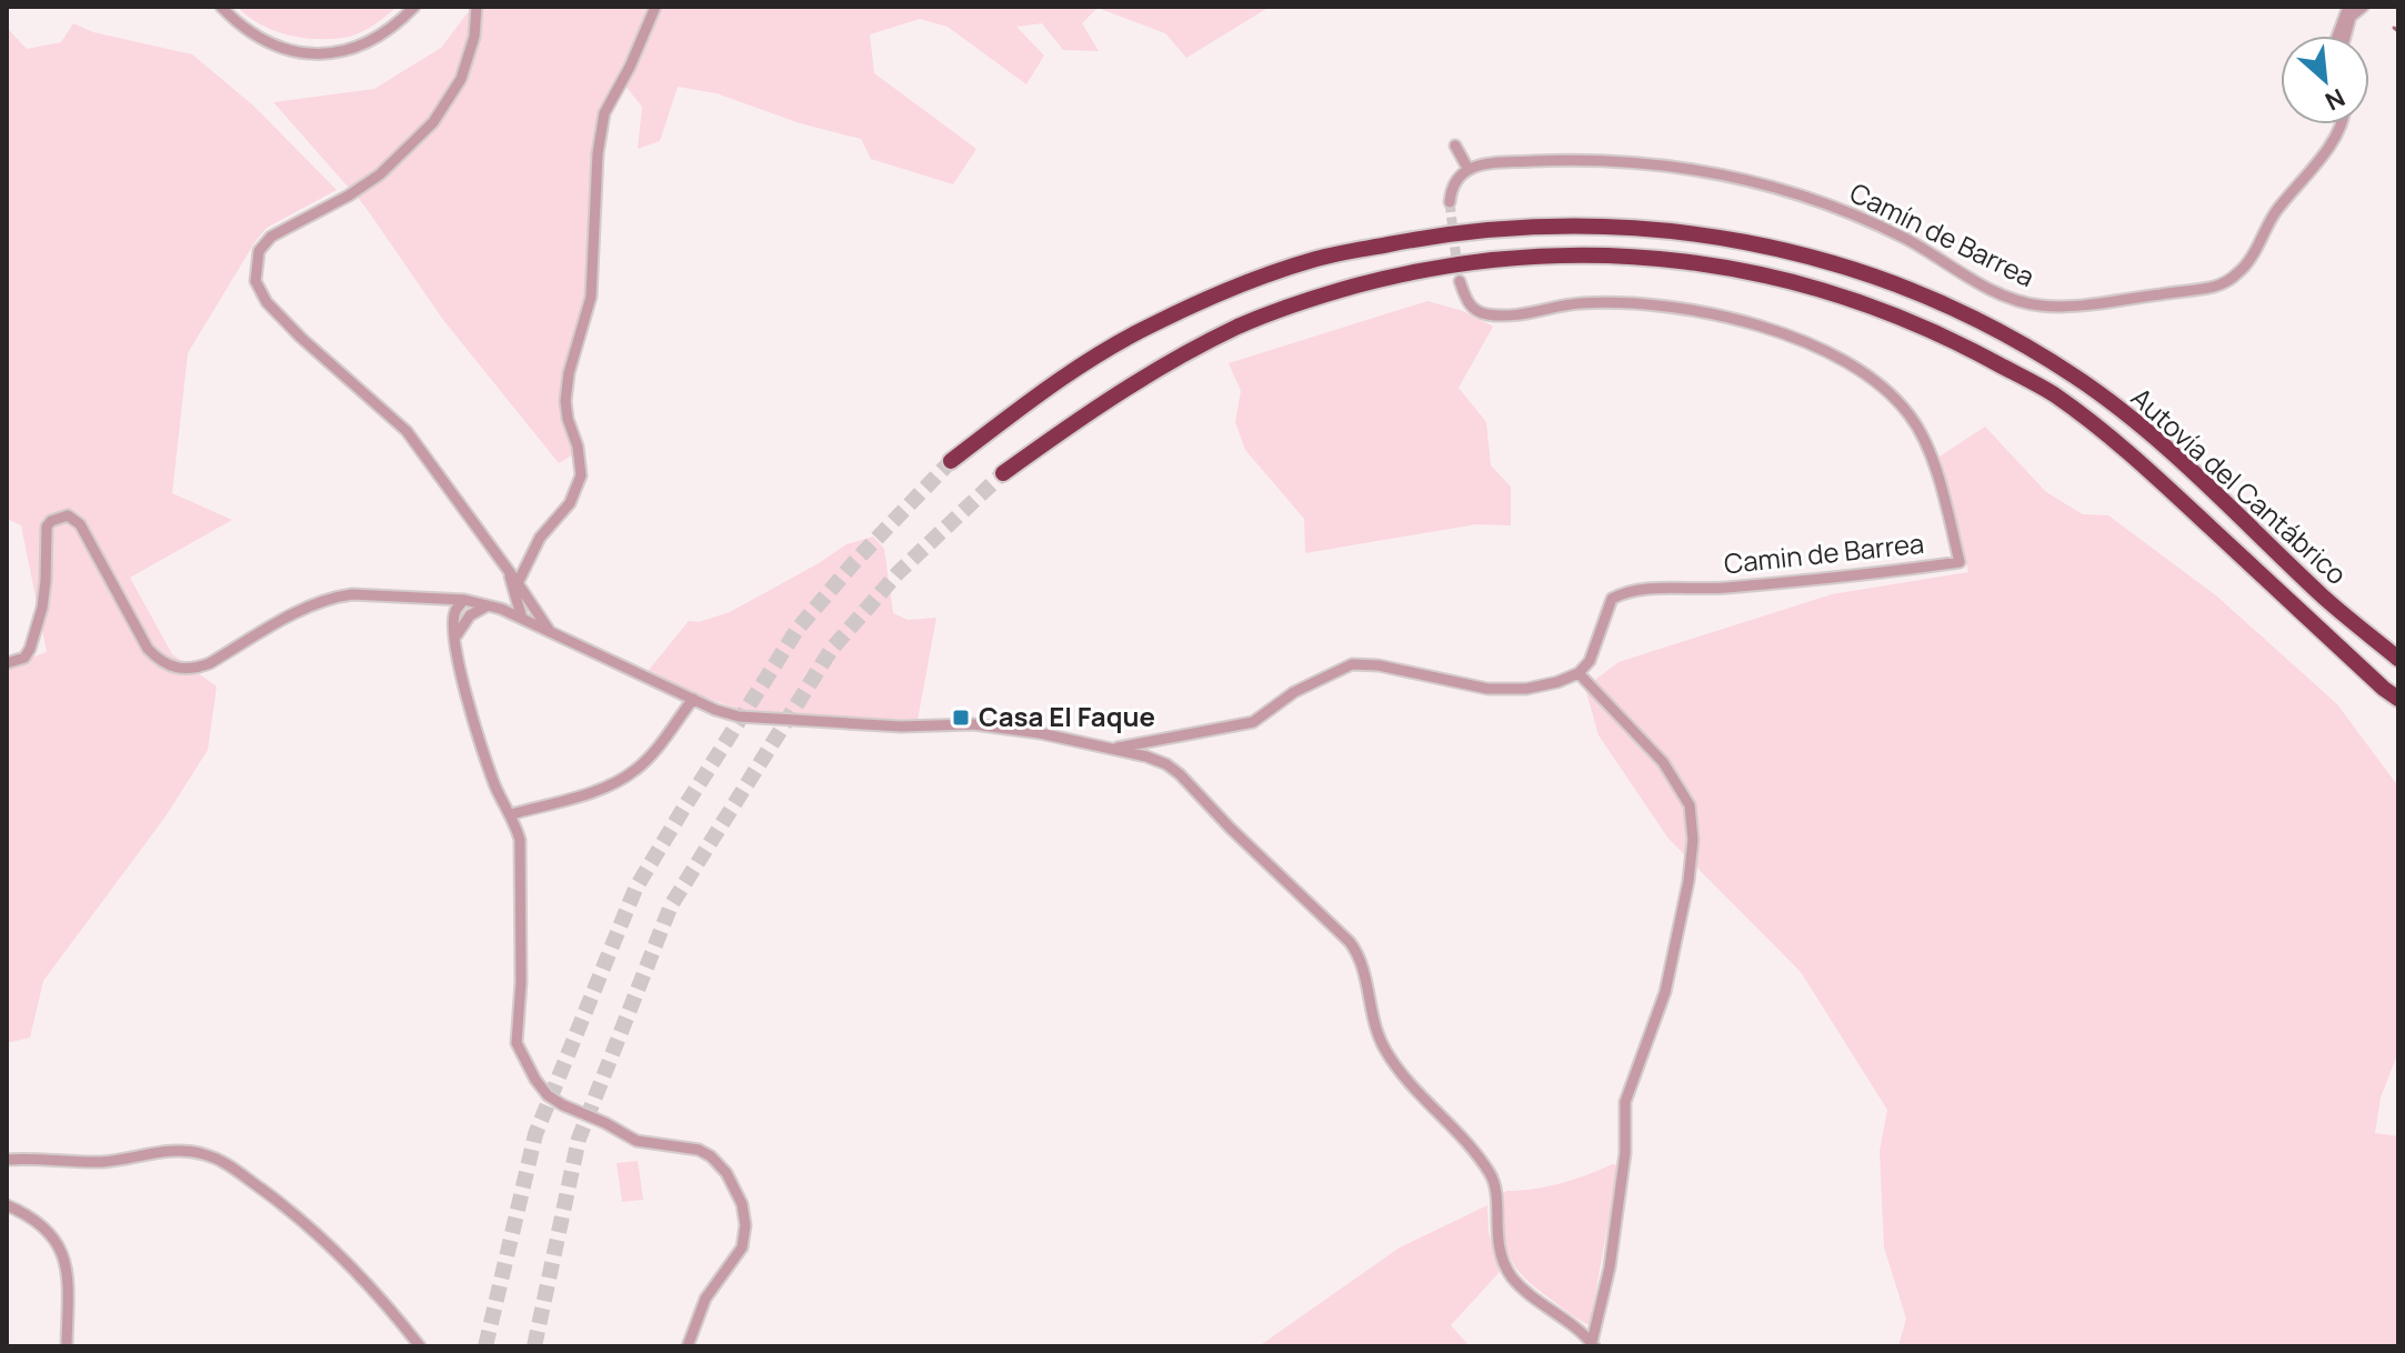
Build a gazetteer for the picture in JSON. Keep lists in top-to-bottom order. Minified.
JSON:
{"streets":{"highway":["Autovía del Cantábrico"],"street":["Camín de Barrea","Camin de Barrea"]},"places":{"transit":["Casa El Faque"]},"north":"bottom right"}
